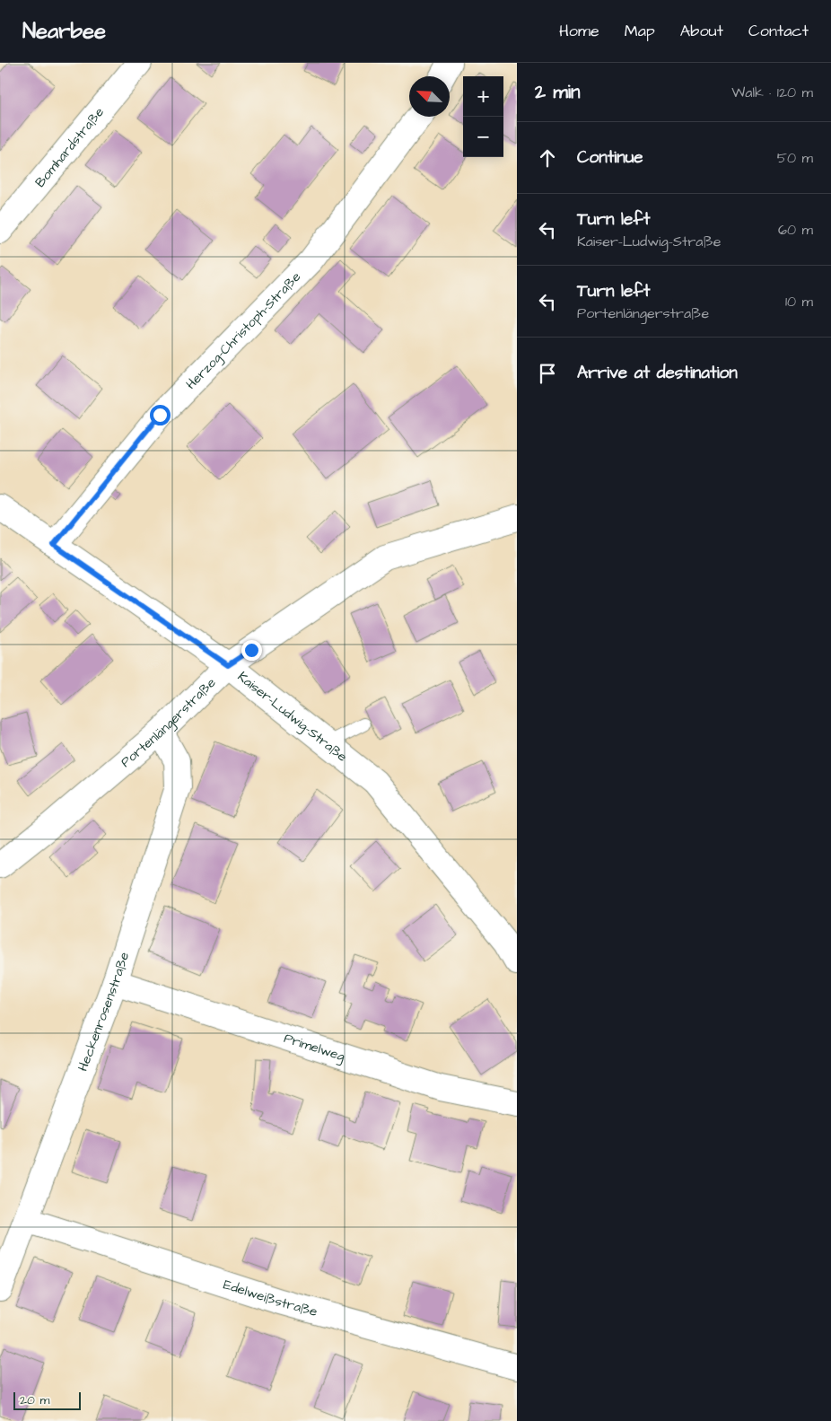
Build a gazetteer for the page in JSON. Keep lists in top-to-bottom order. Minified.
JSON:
{"streets":{"street":["Bomhardstraße","Herzog-Christoph-Straße","Kaiser-Ludwig-Straße","Portenlängerstraße","Heckenrosenstraße","Primelweg","Edelweißstraße"]},"crossings":[["Herzog-Christoph-Straße","Kaiser-Ludwig-Straße"],["Kaiser-Ludwig-Straße","Portenlängerstraße"],["Portenlängerstraße","Heckenrosenstraße"],["Heckenrosenstraße","Primelweg"],["Heckenrosenstraße","Edelweißstraße"]],"scale_bar":"20 m","north":"top left","page":{"header":"Nearbee","nav":["Home","Map","About","Contact"],"heading":["2 min","Walk · 120 m"],"map_buttons":["+","−"],"list":[["Continue","50 m"],["Turn left","Kaiser-Ludwig-Straße","60 m"],["Turn left","Portenlängerstraße","10 m"],"Arrive at destination"],"scale":"20 m"}}
